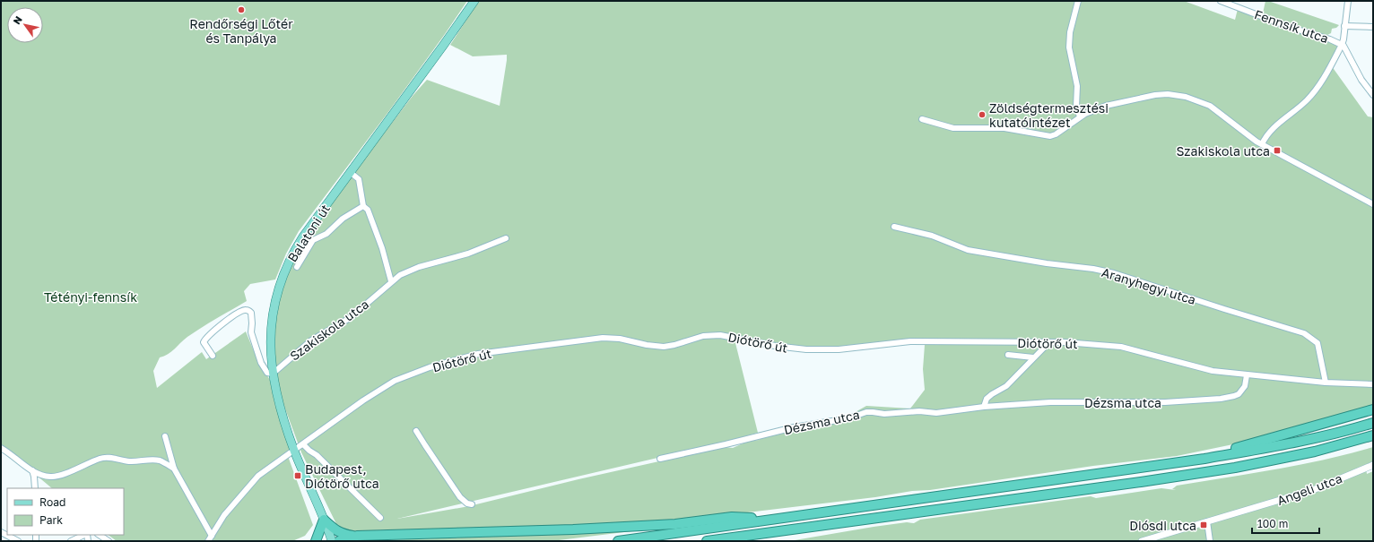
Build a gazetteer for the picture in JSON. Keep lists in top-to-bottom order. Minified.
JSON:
{"streets":{"main road":["Balatoni út"],"street":["Fennsík utca","Aranyhegyi utca","Szakiskola utca","Diótörő út","Dézsma utca","Angeli utca"]},"crossings":[["Balatoni út","Szakiskola utca"],["Balatoni út","Diótörő út"],["Aranyhegyi utca","Diótörő út"],["Diótörő út","Dézsma utca"]],"parks":["Tétényi-fennsík"],"places":{"other":["Rendőrségi Lőtér és Tanpálya","Zöldségtermesztési kutatóintézet"],"transit":["Szakiskola utca","Budapest, Diótörő utca","Diósdi utca"]},"legend":["Road","Park"],"scale_bar":"100 m","north":"top left"}
